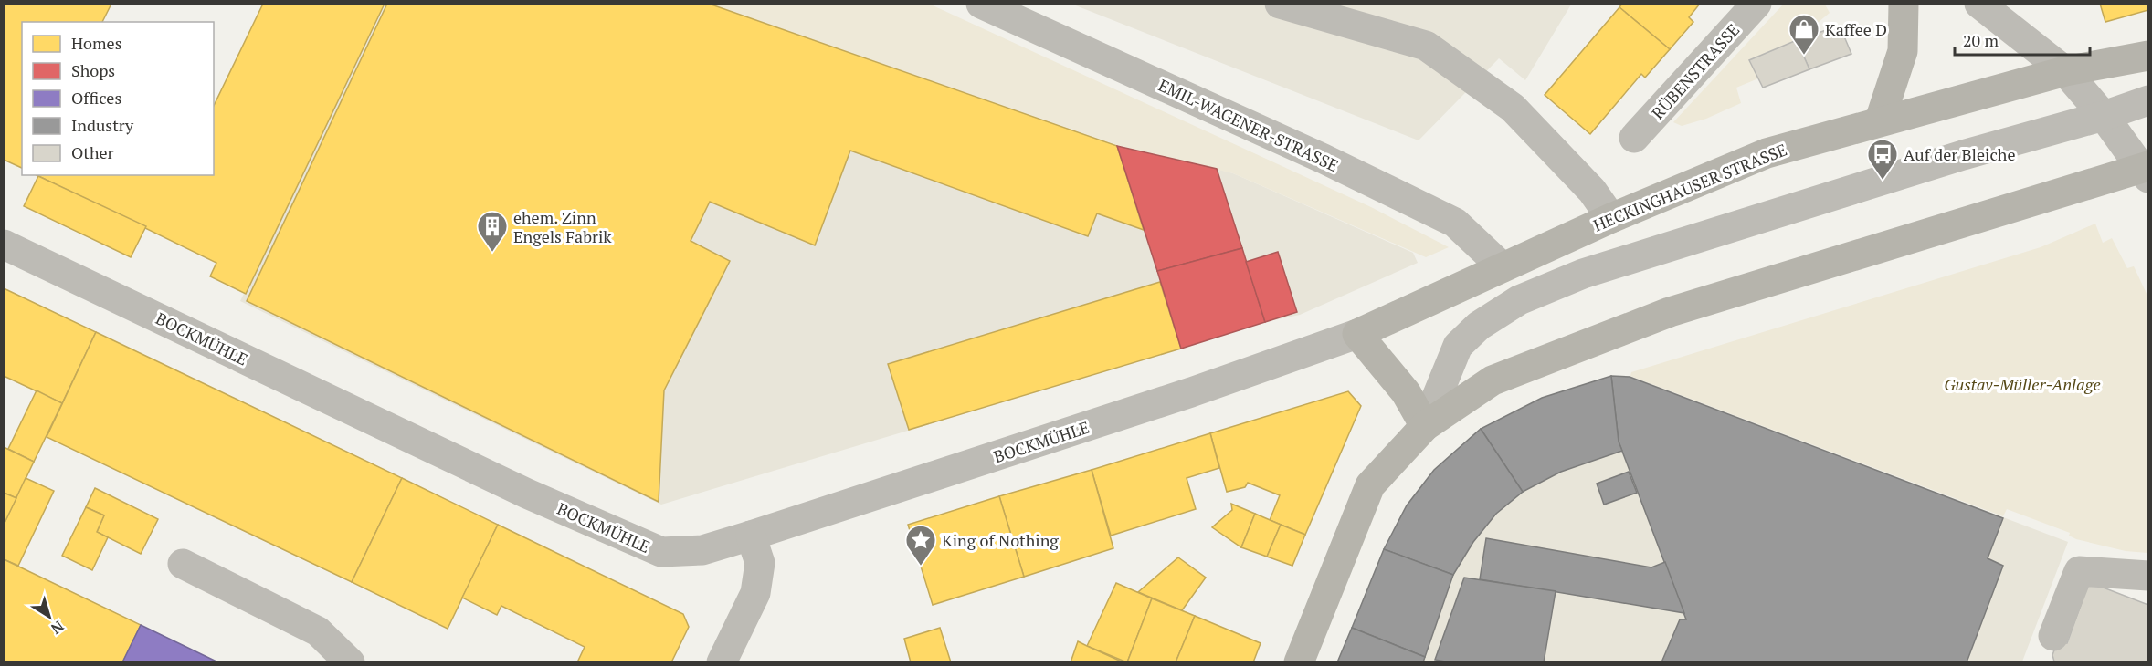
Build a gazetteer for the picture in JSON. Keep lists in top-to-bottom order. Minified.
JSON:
{"streets":{"main road":["HECKINGHAUSER STRASSE"],"street":["RÜBENSTRASSE","EMIL-WAGENER-STRASSE","BOCKMÜHLE"]},"crossings":[["EMIL-WAGENER-STRASSE","HECKINGHAUSER STRASSE"],["HECKINGHAUSER STRASSE","BOCKMÜHLE"]],"parks":["Gustav-Müller-Anlage"],"places":{"shop":["Kaffee D"],"bus stop":["Auf der Bleiche"],"building":["ehem. Zinn Engels Fabrik"],"place":["King of Nothing"]},"legend":["Homes","Shops","Offices","Industry","Other"],"scale_bar":"20 m","north":"bottom right"}
